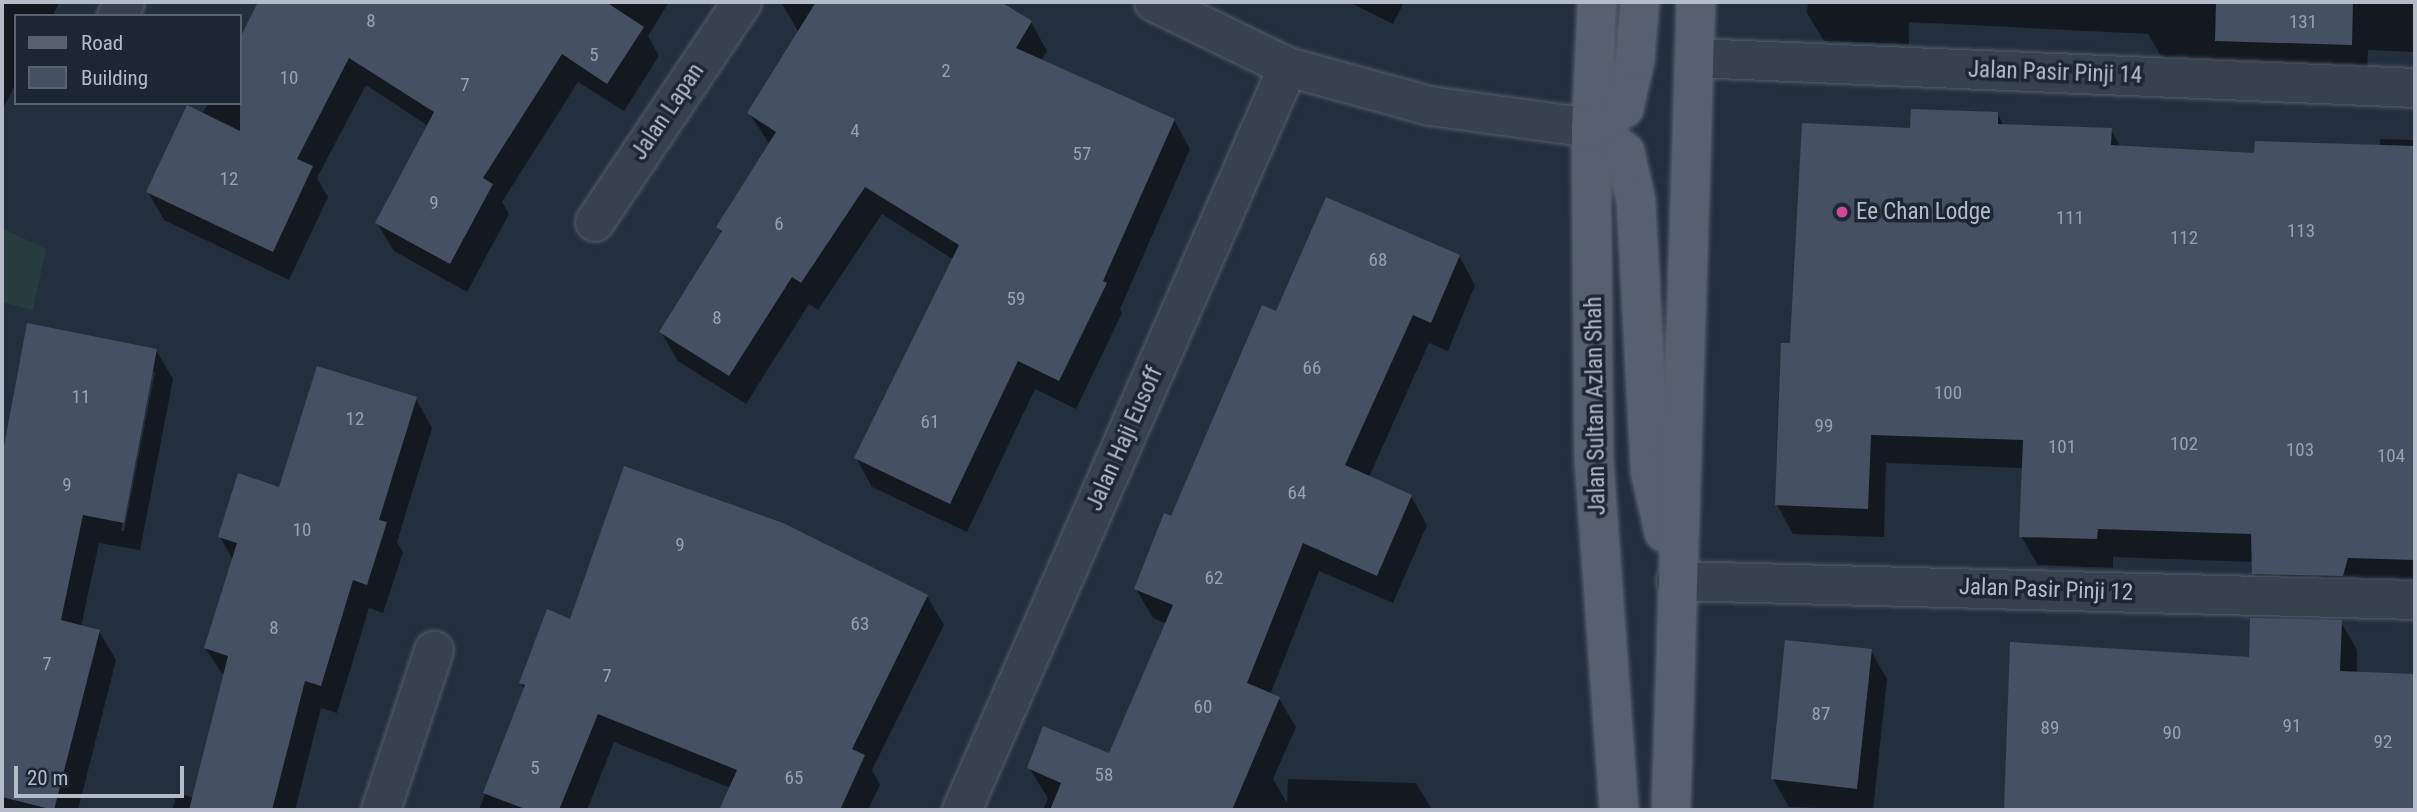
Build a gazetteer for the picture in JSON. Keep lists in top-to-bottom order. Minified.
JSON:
{"streets":{"main road":["Jalan Sultan Azlan Shah"],"street":["Jalan Pasir Pinji 14","Jalan Lapan","Jalan Haji Eusoff","Jalan Pasir Pinji 12"]},"places":["Ee Chan Lodge"],"house_numbers":["8","131","5","2","10","7","4","57","12","9","111","6","113","112","68","59","8","66","100","11","12","61","99","102","101","103","104","9","64","10","9","62","63","8","7","7","60","87","91","89","90","92","5","58","65"],"legend":["Road","Building"],"scale_bar":"20 m"}
